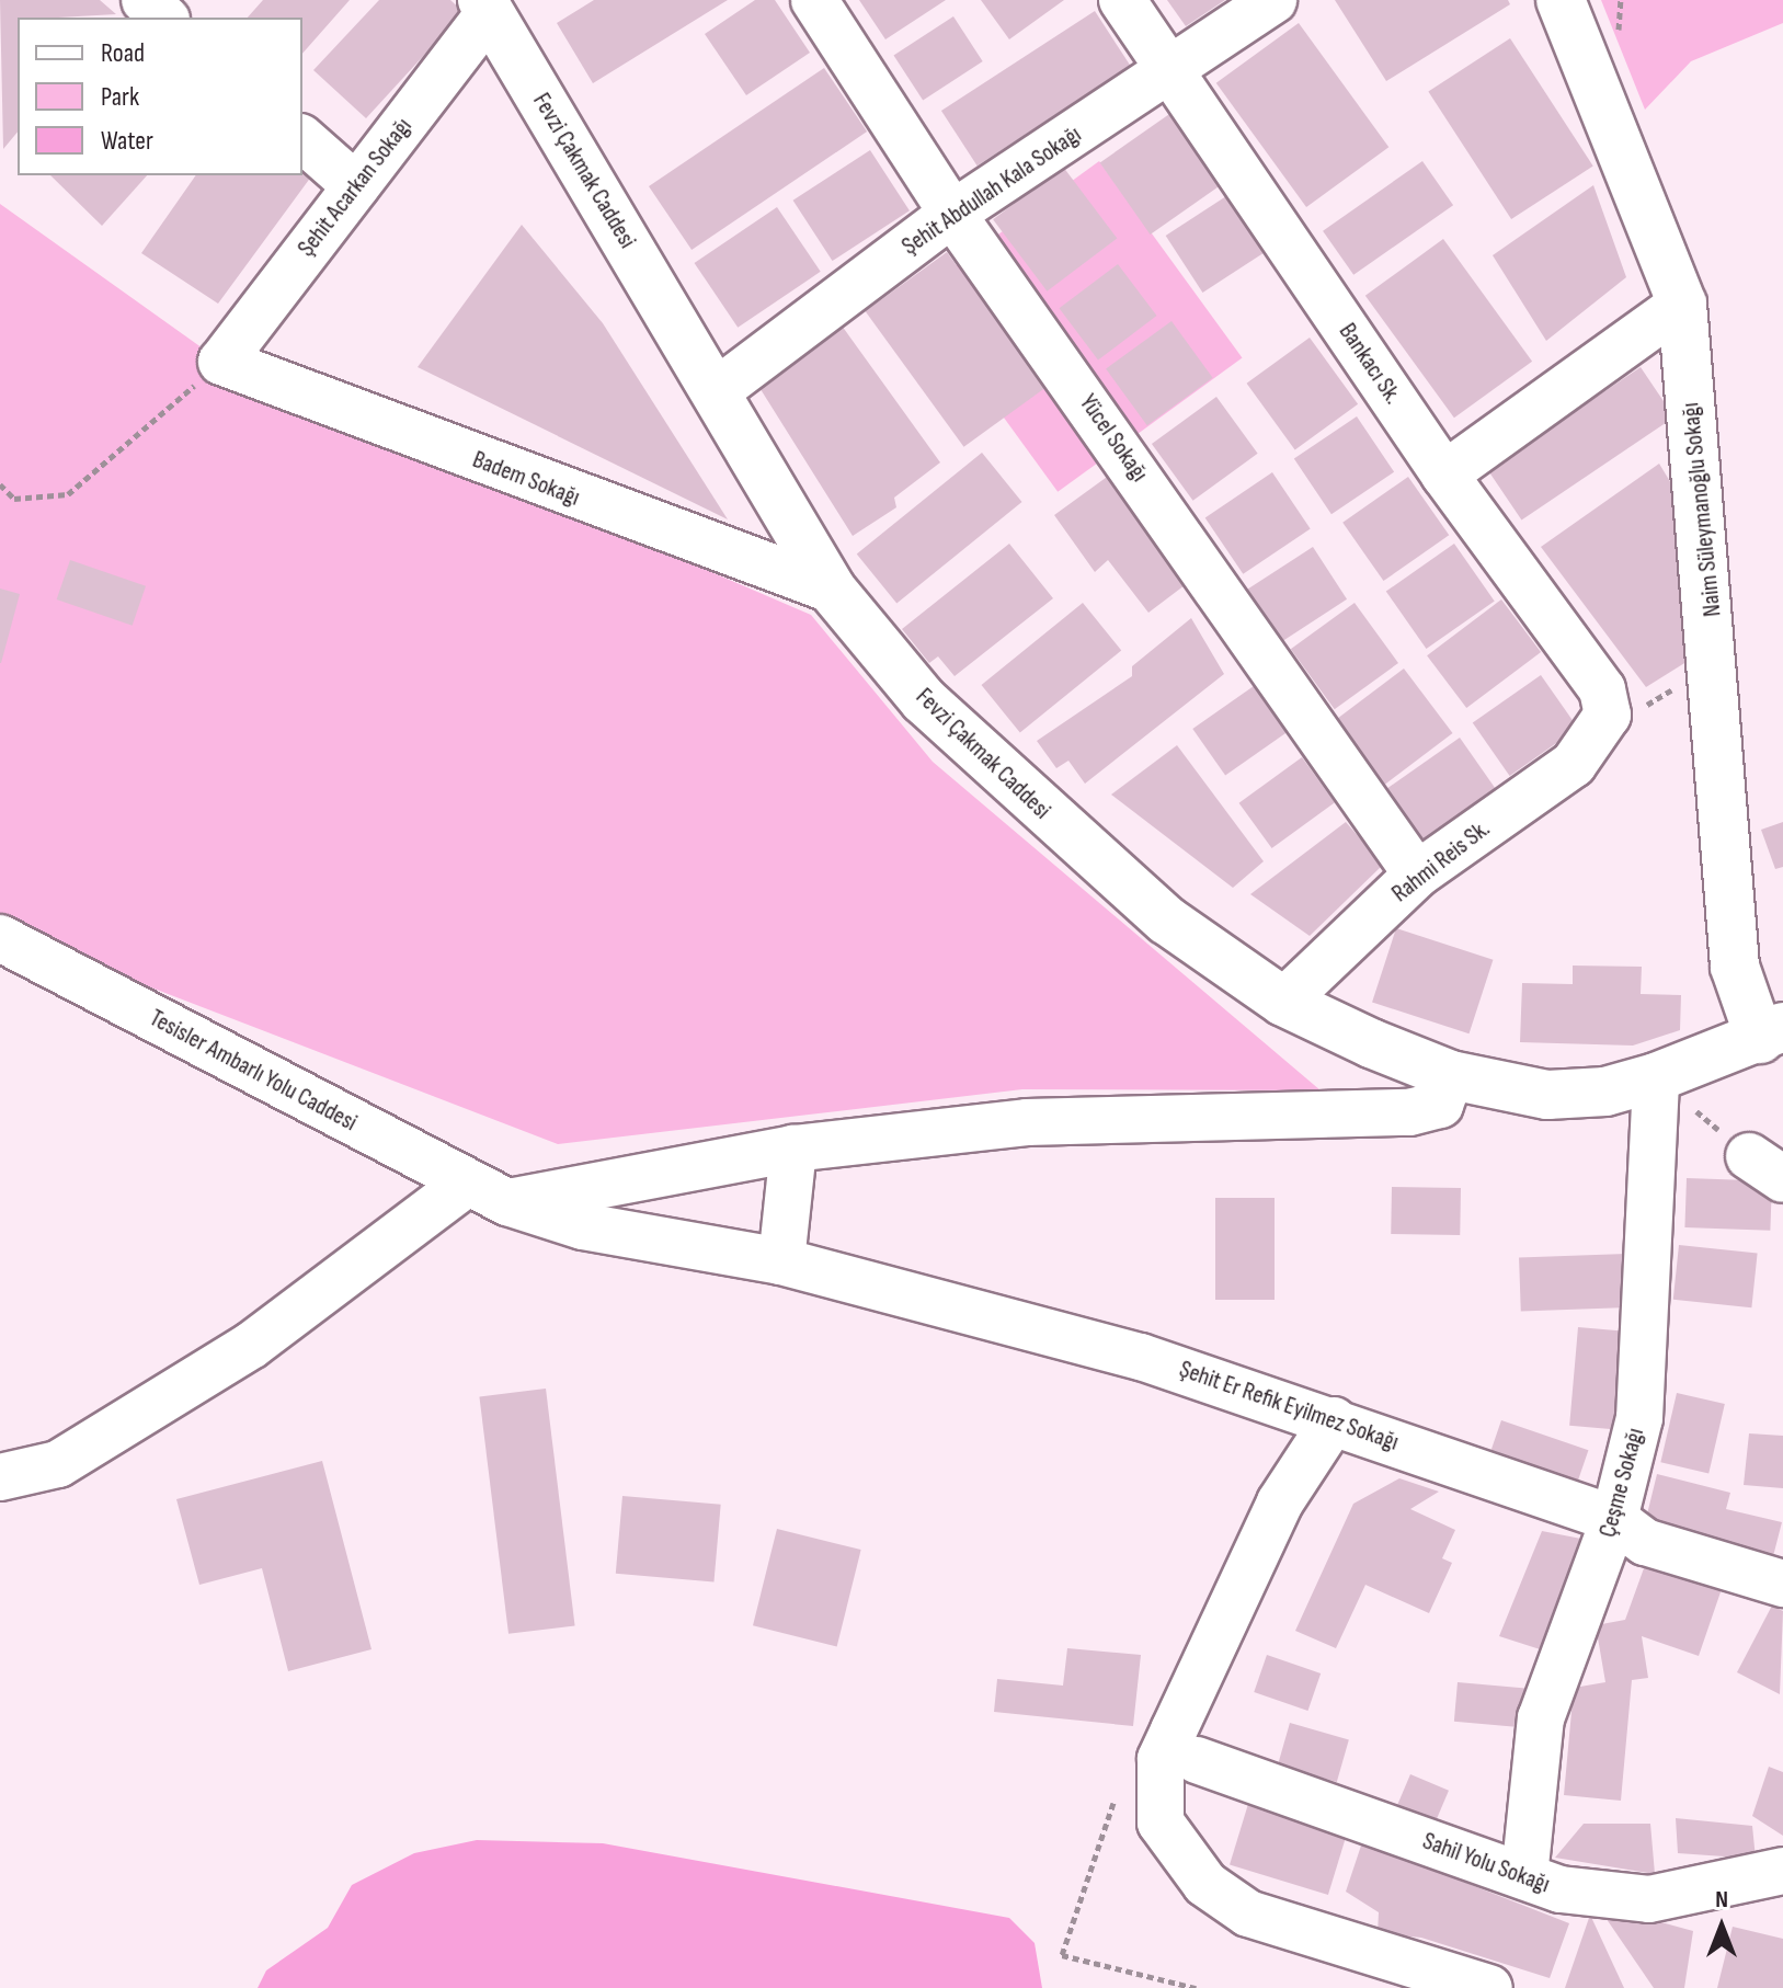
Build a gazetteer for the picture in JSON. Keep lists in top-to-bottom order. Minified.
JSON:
{"streets":{"main road":["Fevzi Çakmak Caddesi","Naim Süleymanoğlu Sokağı"],"street":["Şehit Acarkan Sokağı","Şehit Abdullah Kala Sokağı","Bankacı Sk.","Yücel Sokağı","Badem Sokağı","Rahmi Reis Sk.","Tesisler Ambarlı Yolu Caddesi","Şehit Er Refik Eyilmez Sokağı","Çeşme Sokağı","Sahil Yolu Sokağı"]},"crossings":[["Fevzi Çakmak Caddesi","Şehit Acarkan Sokağı"],["Fevzi Çakmak Caddesi","Şehit Abdullah Kala Sokağı"],["Fevzi Çakmak Caddesi","Badem Sokağı"],["Fevzi Çakmak Caddesi","Naim Süleymanoğlu Sokağı"],["Fevzi Çakmak Caddesi","Rahmi Reis Sk."],["Fevzi Çakmak Caddesi","Çeşme Sokağı"],["Şehit Acarkan Sokağı","Badem Sokağı"],["Şehit Abdullah Kala Sokağı","Bankacı Sk."],["Şehit Abdullah Kala Sokağı","Yücel Sokağı"],["Bankacı Sk.","Rahmi Reis Sk."],["Yücel Sokağı","Rahmi Reis Sk."],["Tesisler Ambarlı Yolu Caddesi","Şehit Er Refik Eyilmez Sokağı"],["Şehit Er Refik Eyilmez Sokağı","Çeşme Sokağı"],["Çeşme Sokağı","Sahil Yolu Sokağı"]],"legend":["Road","Park","Water"],"north":"top"}
